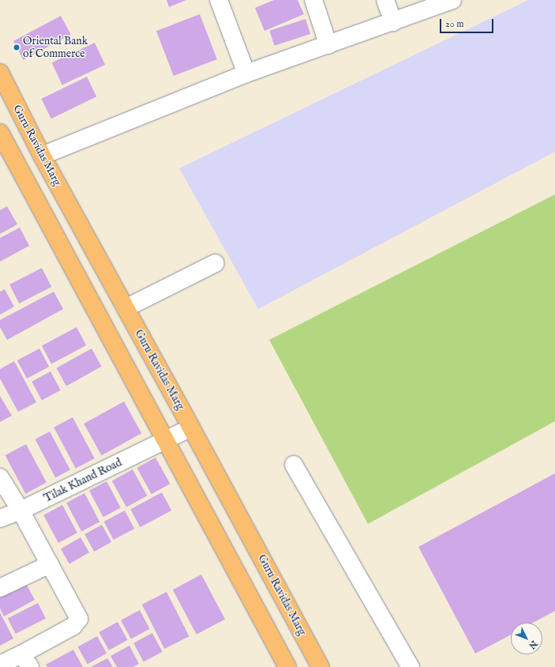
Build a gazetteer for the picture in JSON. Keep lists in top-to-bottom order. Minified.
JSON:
{"streets":{"main road":["Guru Ravidas Marg"],"street":["Tilak Khand Road"]},"crossings":[["Guru Ravidas Marg","Tilak Khand Road"]],"places":["Oriental Bank of Commerce"],"scale_bar":"20 m","north":"bottom right"}
